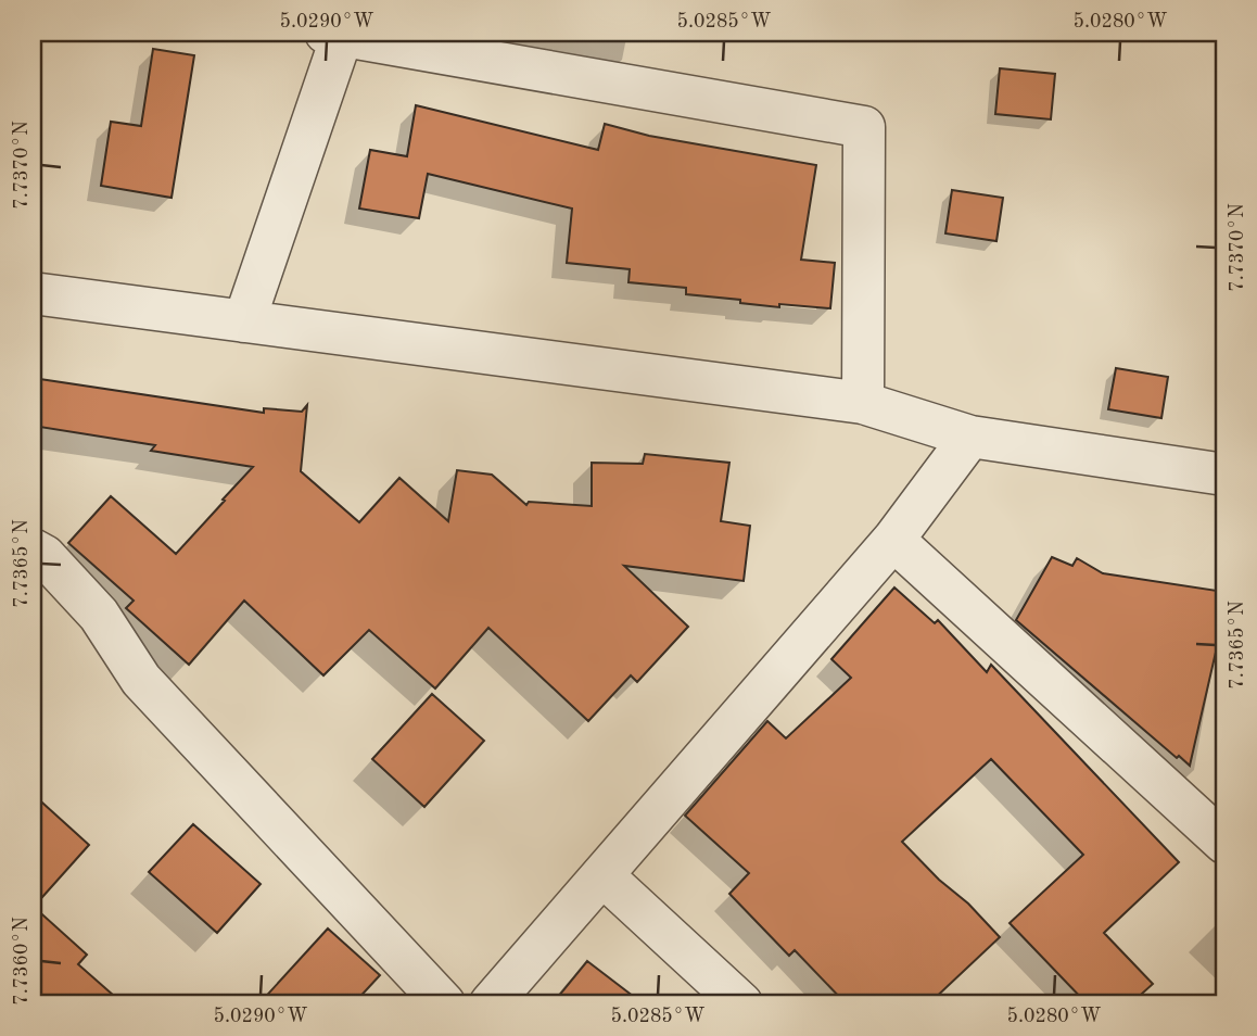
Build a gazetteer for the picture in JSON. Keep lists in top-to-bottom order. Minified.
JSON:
{"coordinates":["5.0290°W","5.0285°W","5.0280°W","7.7370°N","7.7365°N","7.7360°N"]}
